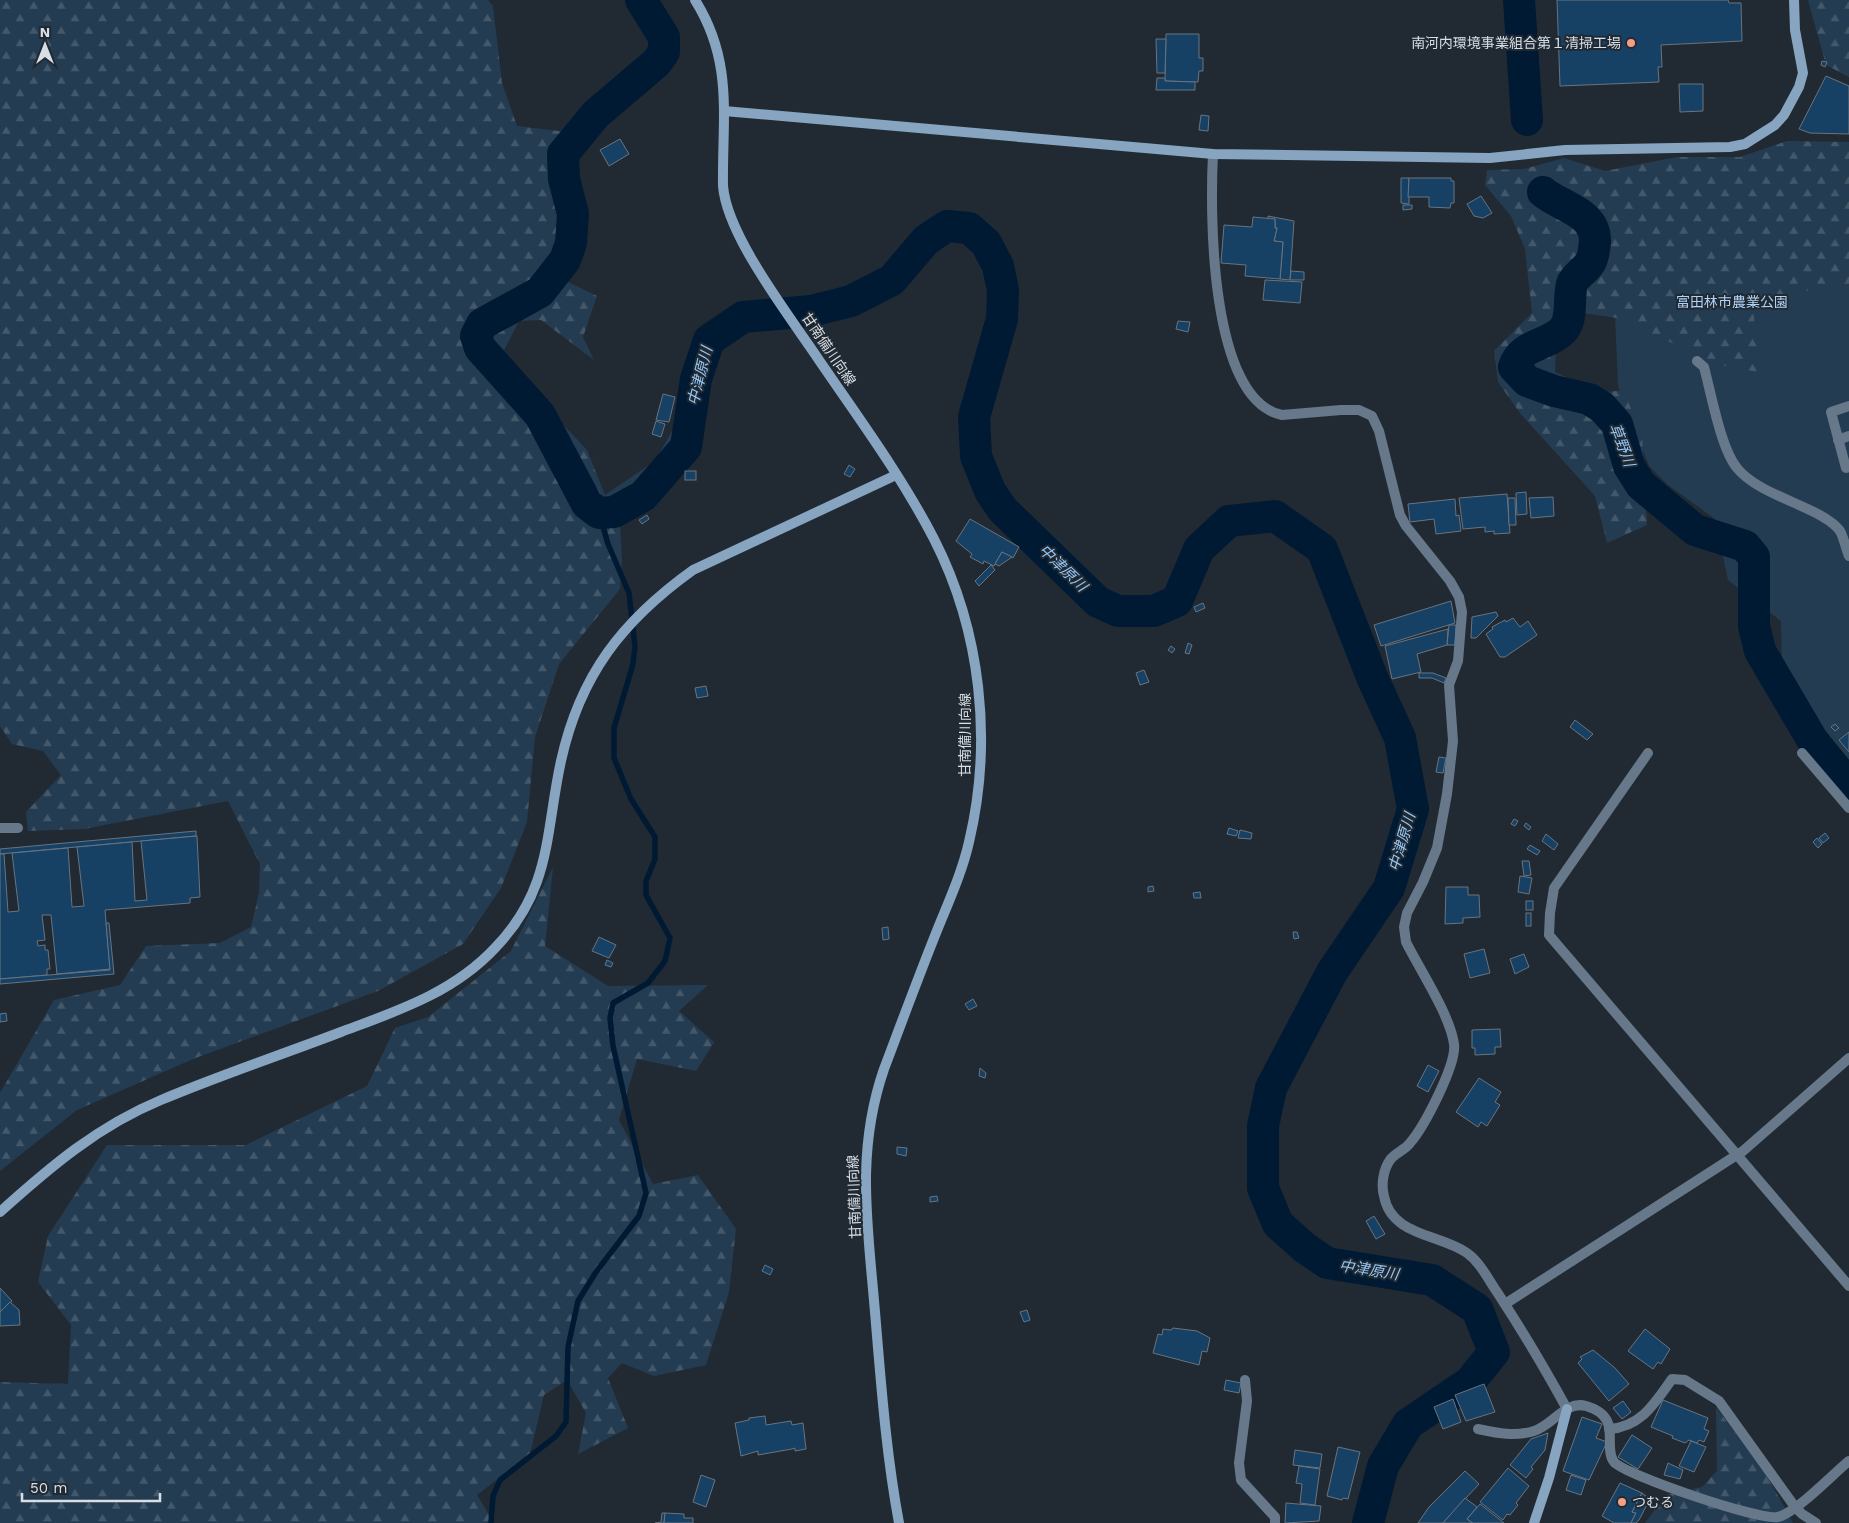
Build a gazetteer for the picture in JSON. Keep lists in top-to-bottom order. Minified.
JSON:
{"streets":{"street":["甘南備川向線"]},"water":["中津原川","草野川"],"parks":["富田林市農業公園"],"places":["南河内環境事業組合第１清掃工場","つむる"],"scale_bar":"50 m","north":"top"}
